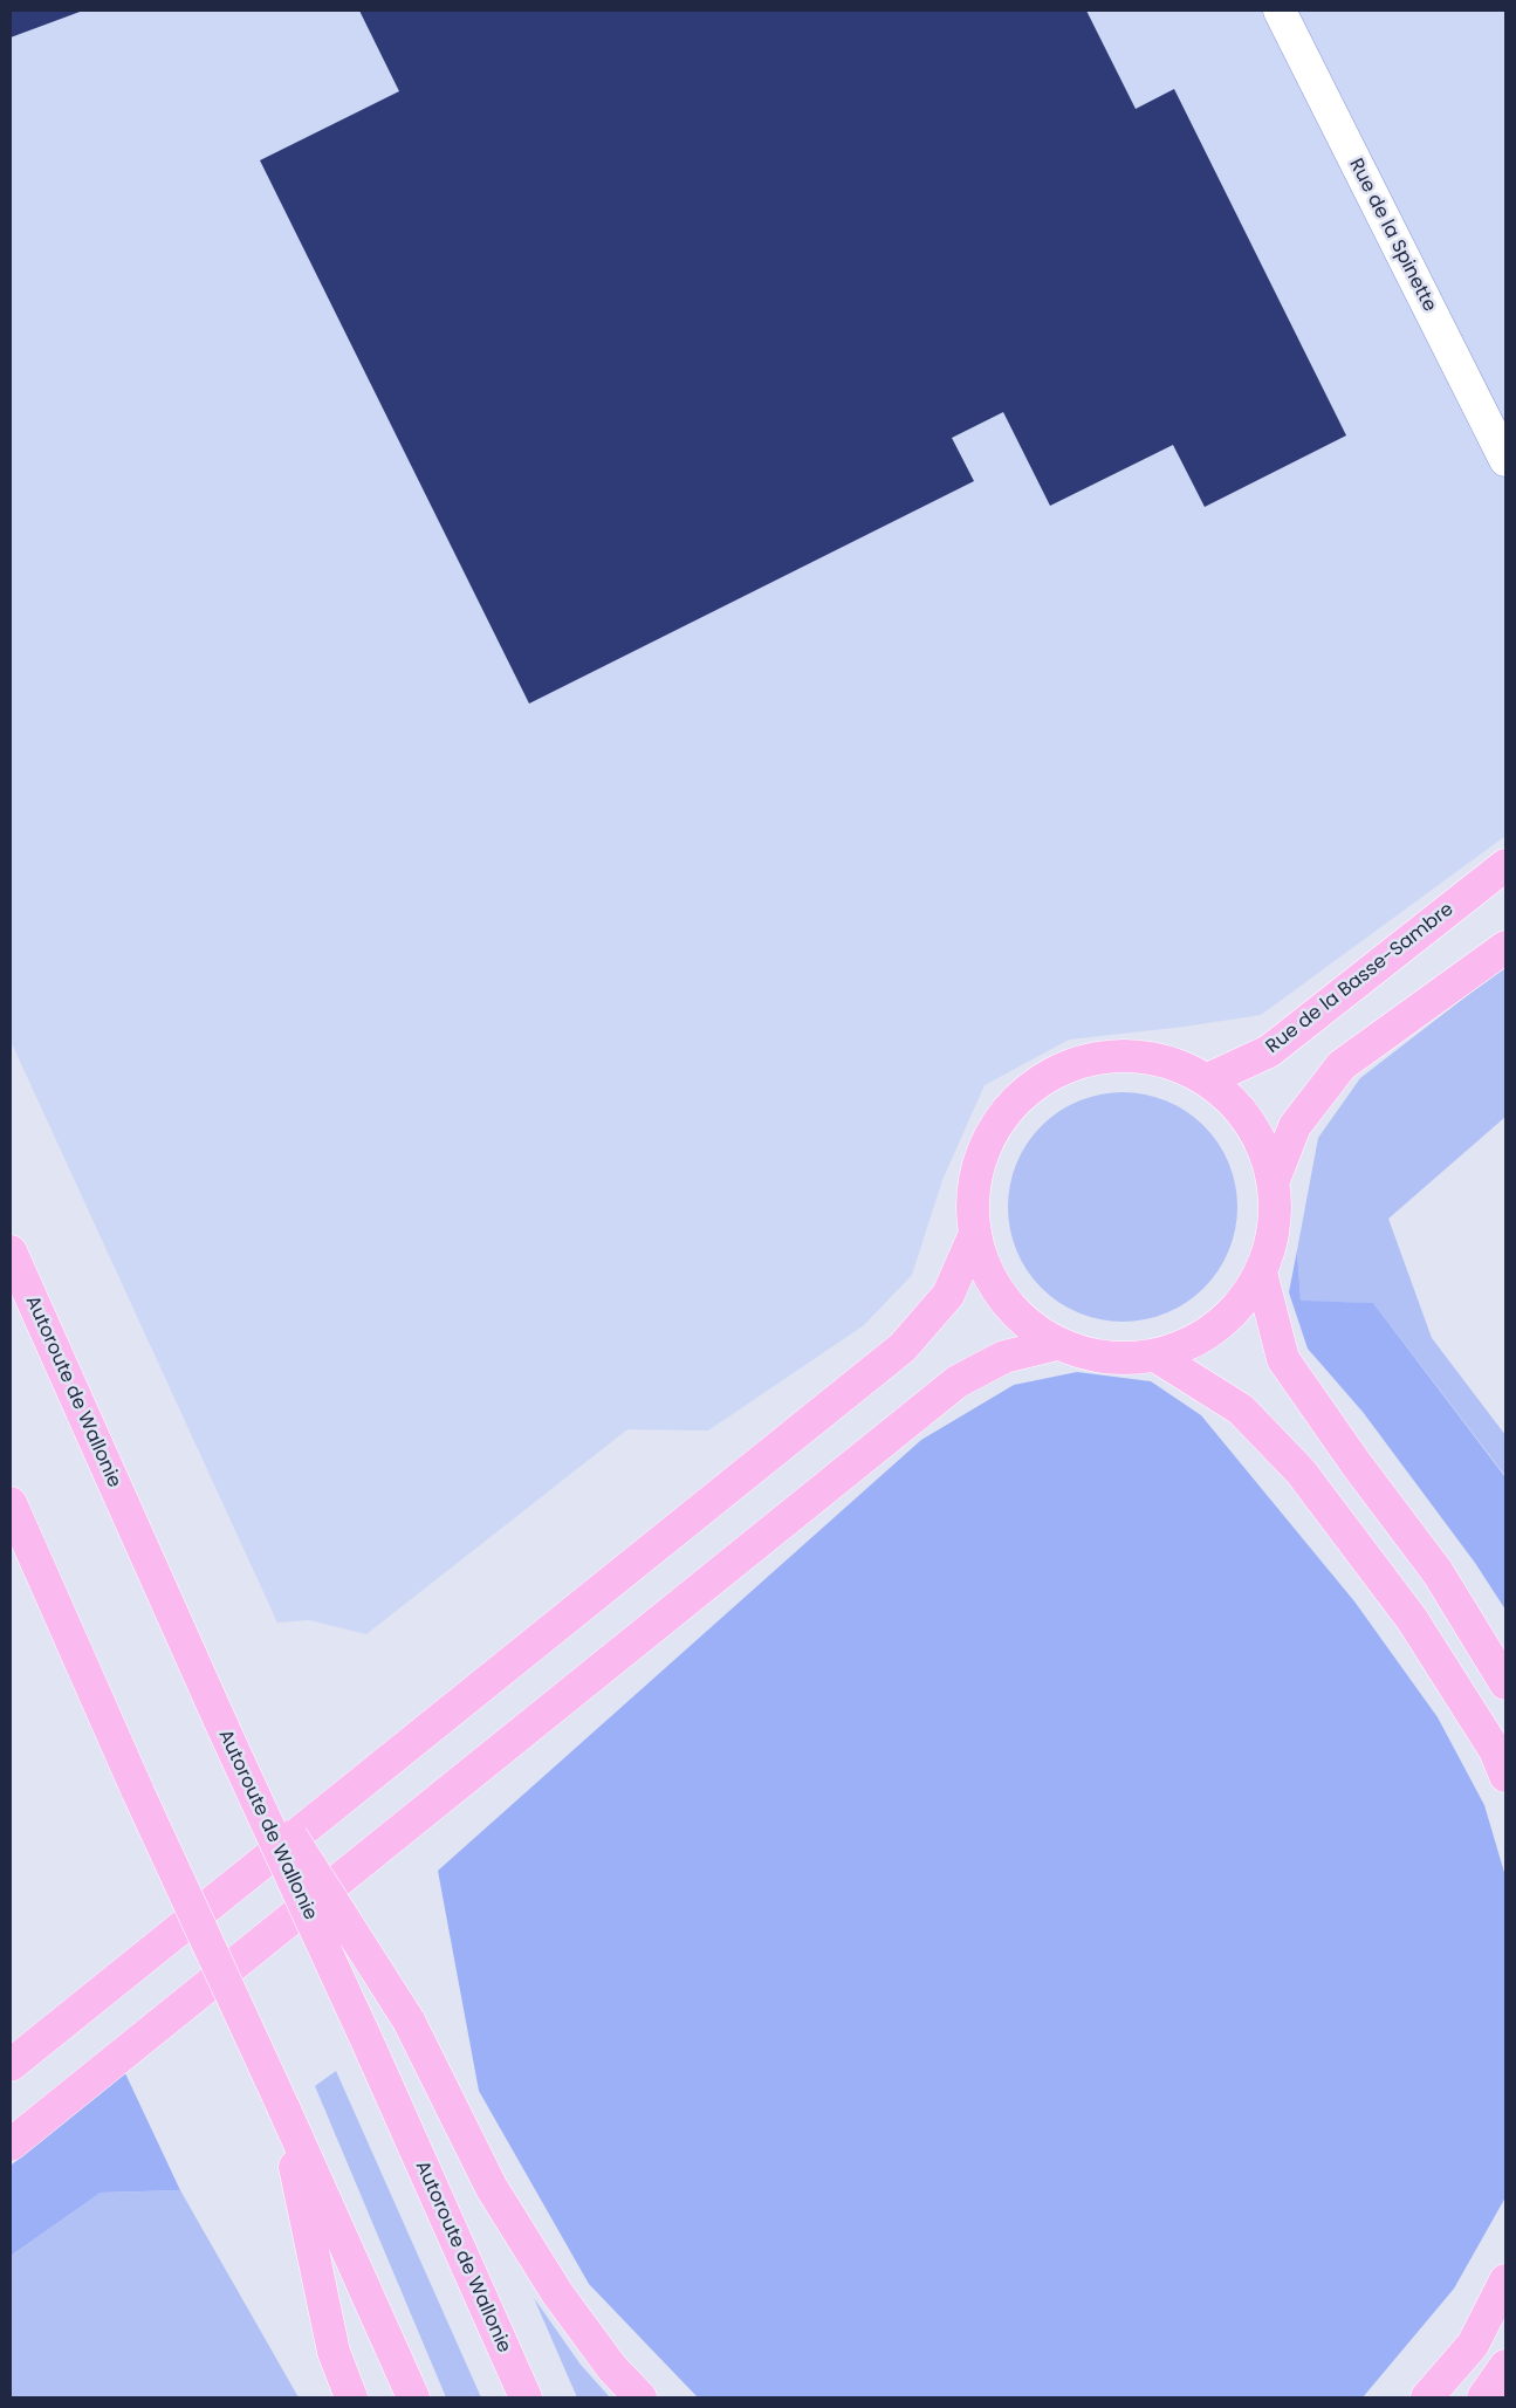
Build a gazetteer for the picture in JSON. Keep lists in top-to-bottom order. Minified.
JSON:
{"streets":{"highway":["Rue de la Basse-Sambre","Autoroute de Wallonie"],"street":["Rue de la Spinette"]}}
